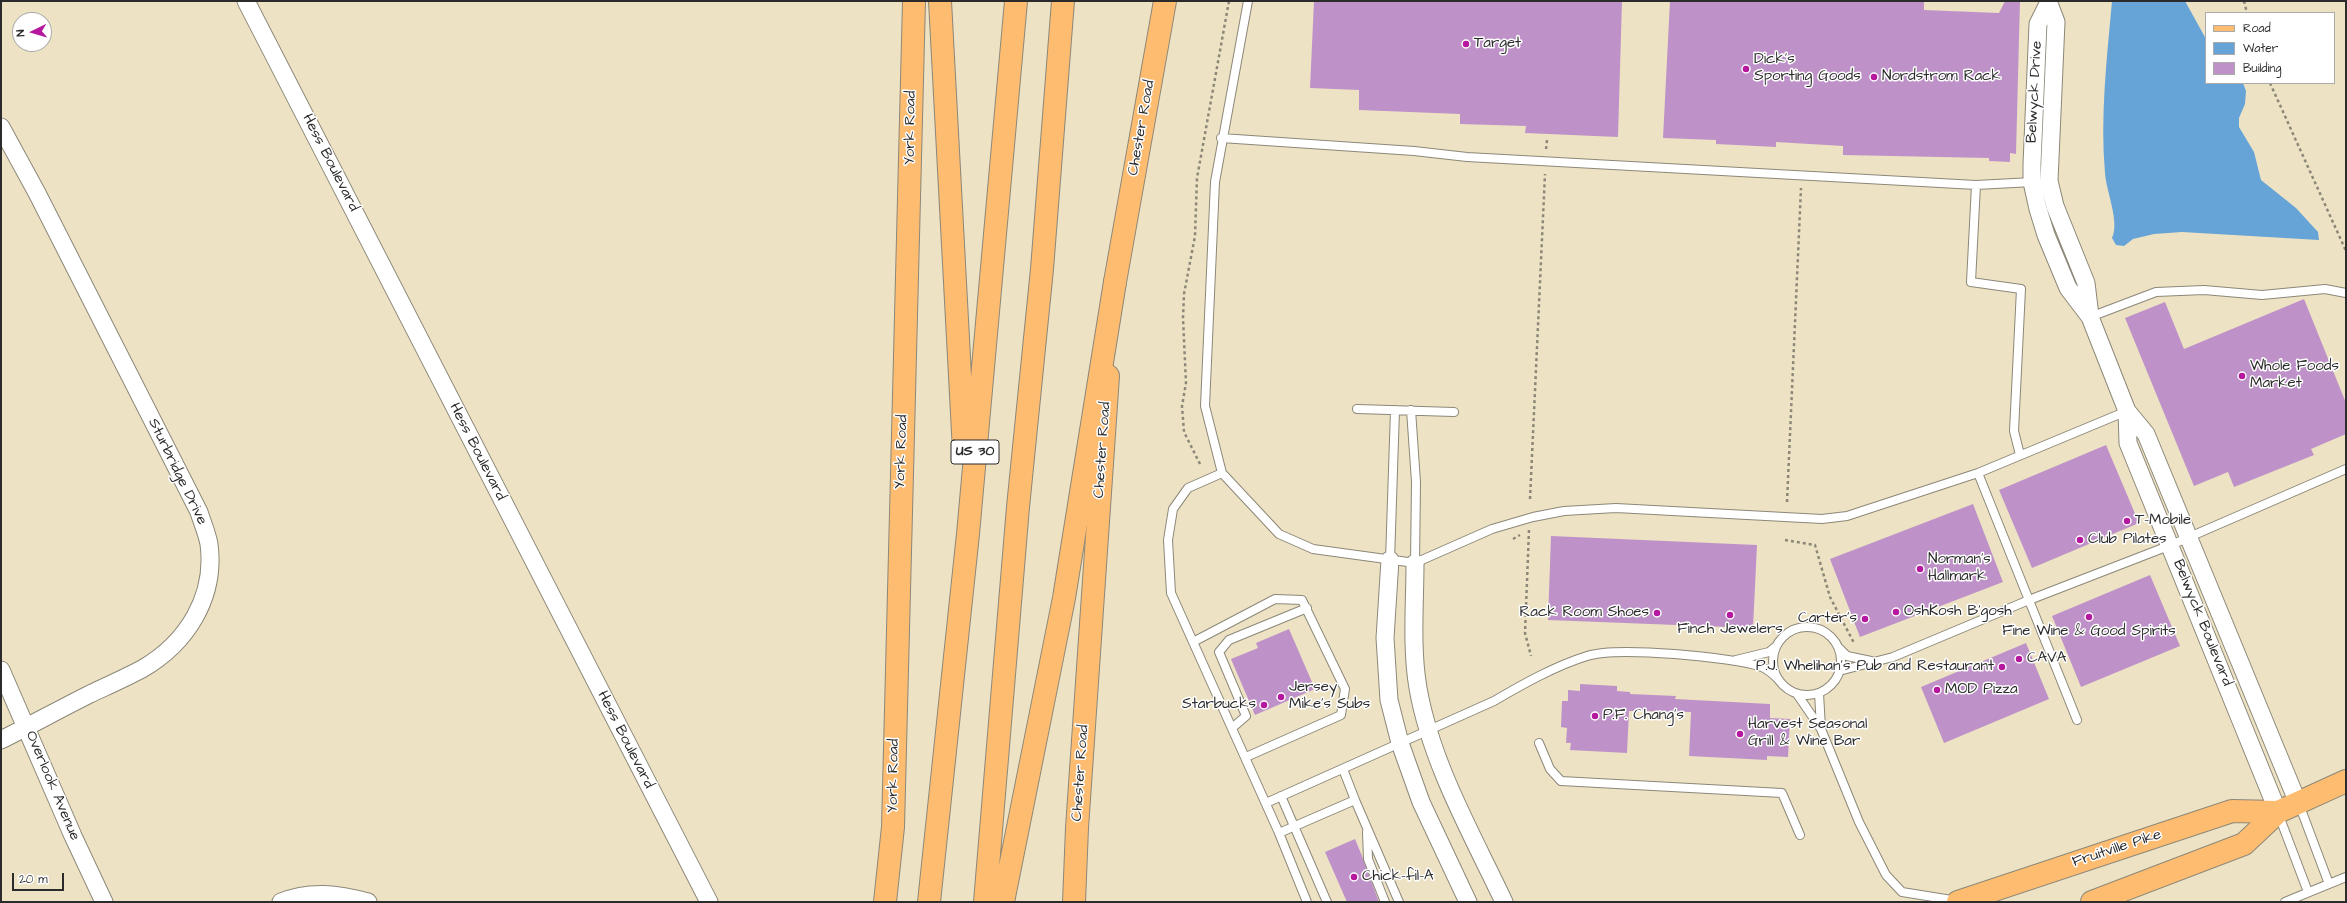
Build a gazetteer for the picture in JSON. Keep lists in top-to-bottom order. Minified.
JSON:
{"streets":{"main road":["York Road","Chester Road","US 30","Fruitville Pike"],"street":["Belwyck Drive","Hess Boulevard","Sturbridge Drive","Belwyck Boulevard","Overlook Avenue"]},"crossings":[["Belwyck Drive","Belwyck Boulevard"],["Sturbridge Drive","Overlook Avenue"],["Belwyck Boulevard","Fruitville Pike"]],"places":["Target","Dick's Sporting Goods","Nordstrom Rack","Whole Foods Market","T-Mobile","Club Pilates","Norman's Hallmark","OshKosh B'gosh","Rack Room Shoes","Finch Jewelers","Fine Wine & Good Spirits","Carter's","CAVA","P.J. Whelihan's Pub and Restaurant","MOD Pizza","Jersey Mike's Subs","Starbucks","P.F. Chang's","Harvest Seasonal Grill & Wine Bar","Chick-fil-A"],"legend":["Road","Water","Building"],"scale_bar":"20 m","north":"left"}
